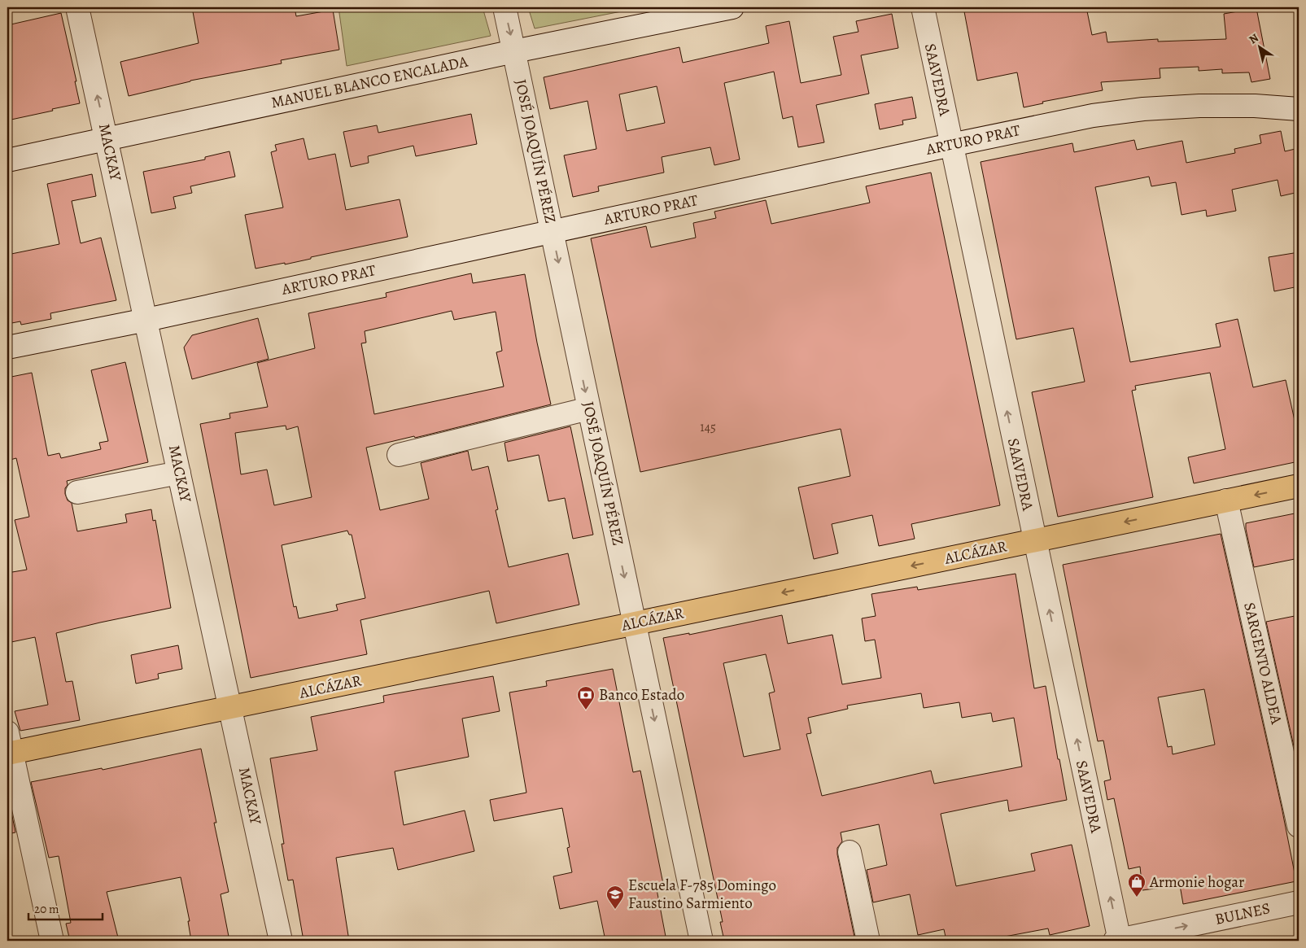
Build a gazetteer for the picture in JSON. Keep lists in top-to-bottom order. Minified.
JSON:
{"streets":{"main road":["ALCÁZAR"],"street":["SAAVEDRA","MANUEL BLANCO ENCALADA","ARTURO PRAT","JOSÉ JOAQUÍN PÉREZ","MACKAY","SARGENTO ALDEA","BULNES"]},"crossings":[["SAAVEDRA","ARTURO PRAT"],["SAAVEDRA","ALCÁZAR"],["SAAVEDRA","BULNES"],["MANUEL BLANCO ENCALADA","JOSÉ JOAQUÍN PÉREZ"],["MANUEL BLANCO ENCALADA","MACKAY"],["ARTURO PRAT","JOSÉ JOAQUÍN PÉREZ"],["ARTURO PRAT","MACKAY"],["JOSÉ JOAQUÍN PÉREZ","ALCÁZAR"],["MACKAY","ALCÁZAR"],["ALCÁZAR","SARGENTO ALDEA"]],"one_way":["SAAVEDRA","JOSÉ JOAQUÍN PÉREZ","ALCÁZAR","BULNES"],"places":{"bank":["Banco Estado"],"shop":["Armonie hogar"],"school or university":["Escuela F-785 Domingo Faustino Sarmiento"]},"house_numbers":["145"],"scale_bar":"20 m","north":"top left"}
